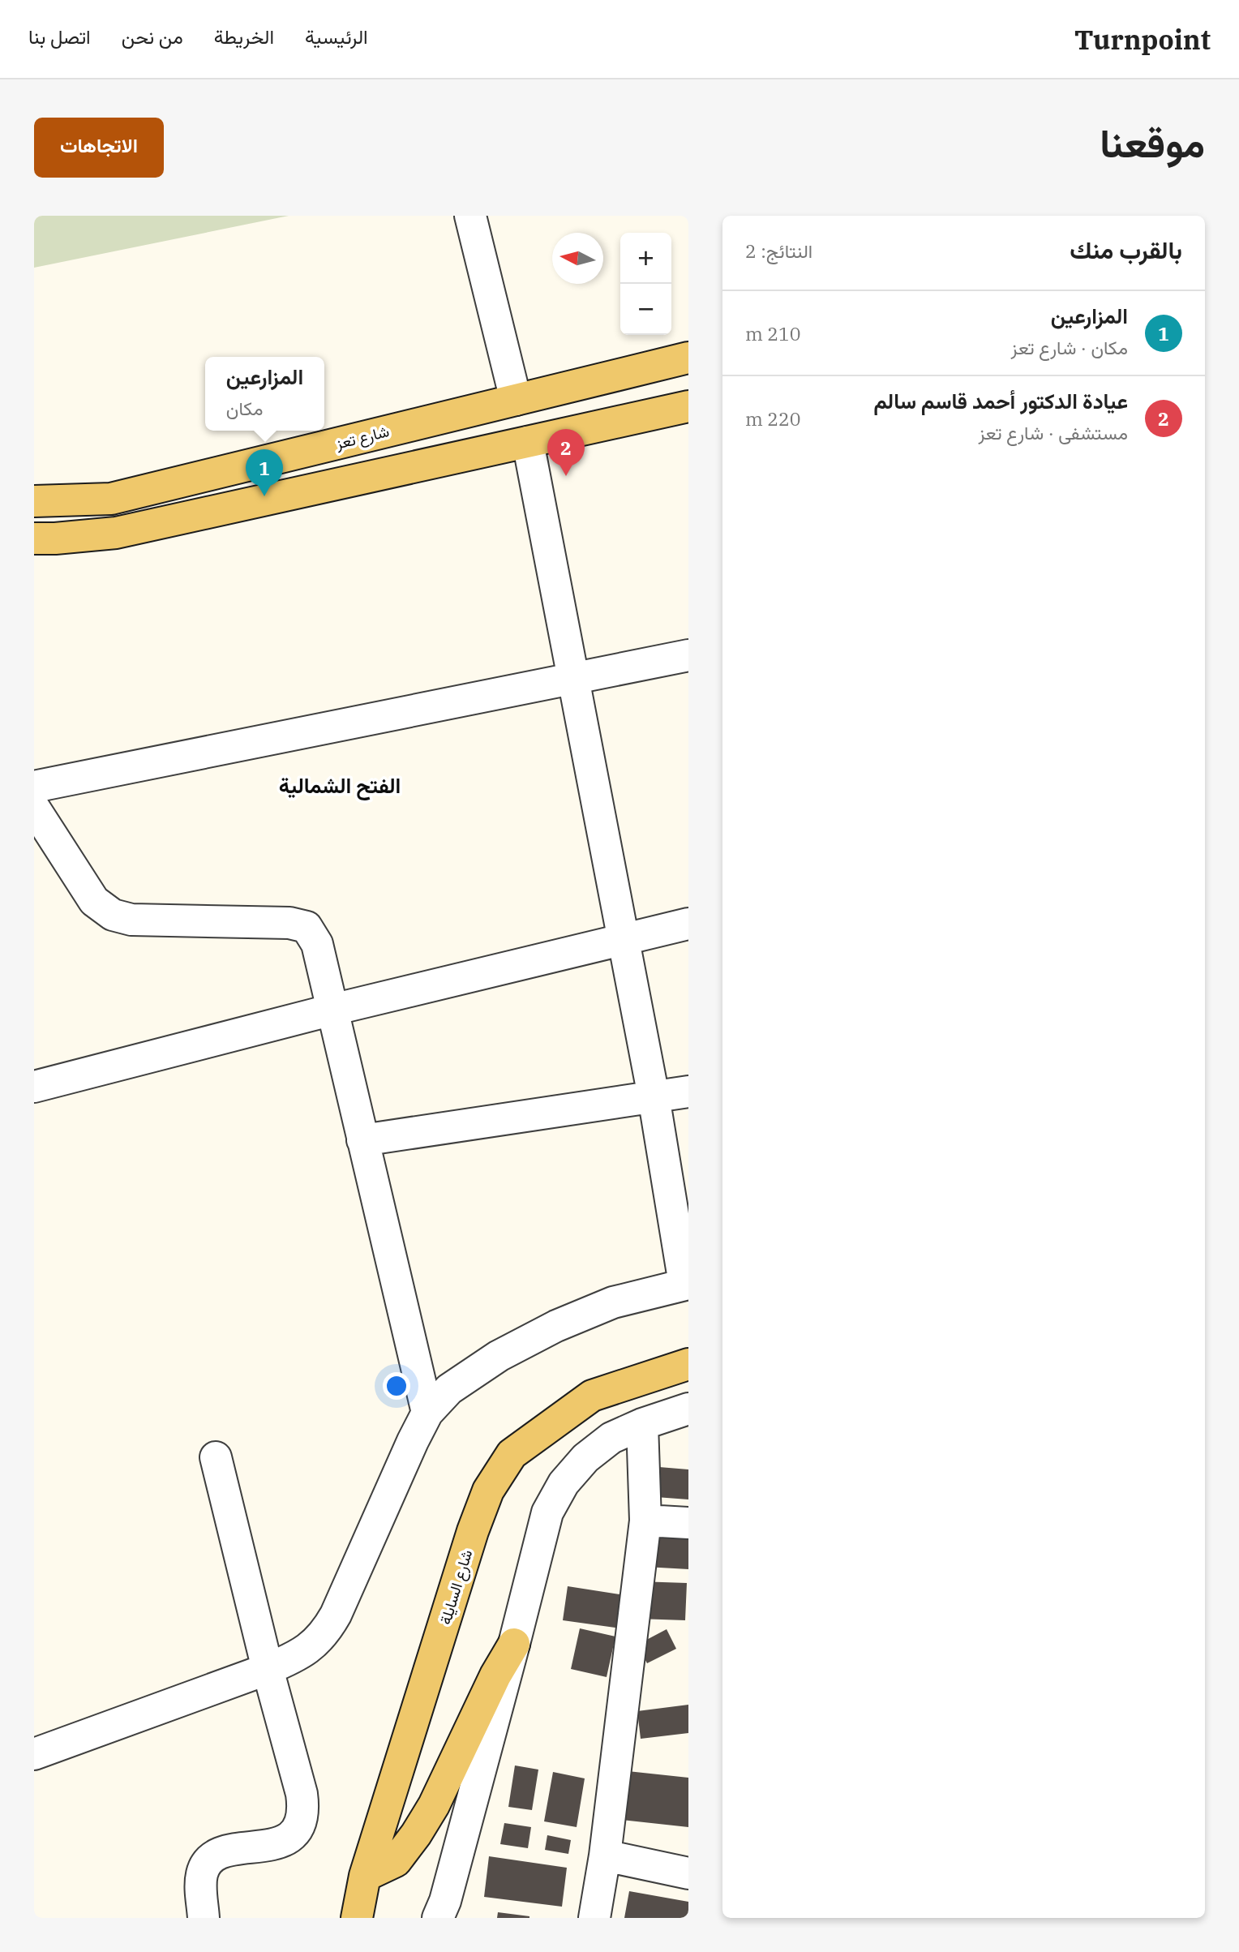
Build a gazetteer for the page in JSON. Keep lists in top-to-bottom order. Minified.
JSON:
{"streets":{"main road":["شارع تعز","شارع السايلة"]},"districts":["الفتح الشمالية"],"north":"left","page":{"header":"Turnpoint","nav":["الرئيسية","الخريطة","من نحن","اتصل بنا"],"title":"موقعنا","buttons":"الاتجاهات","heading":["بالقرب منك","النتائج: 2"],"map_buttons":["+","−"],"list":[{"mark":"1","name":"المزارعين","note":"مكان · شارع تعز","value":"210 m"},{"mark":"2","name":"عيادة الدكتور أحمد قاسم سالم","note":"مستشفى · شارع تعز","value":"220 m"}],"popup":["المزارعين","مكان"],"pins":["2","1"]}}
